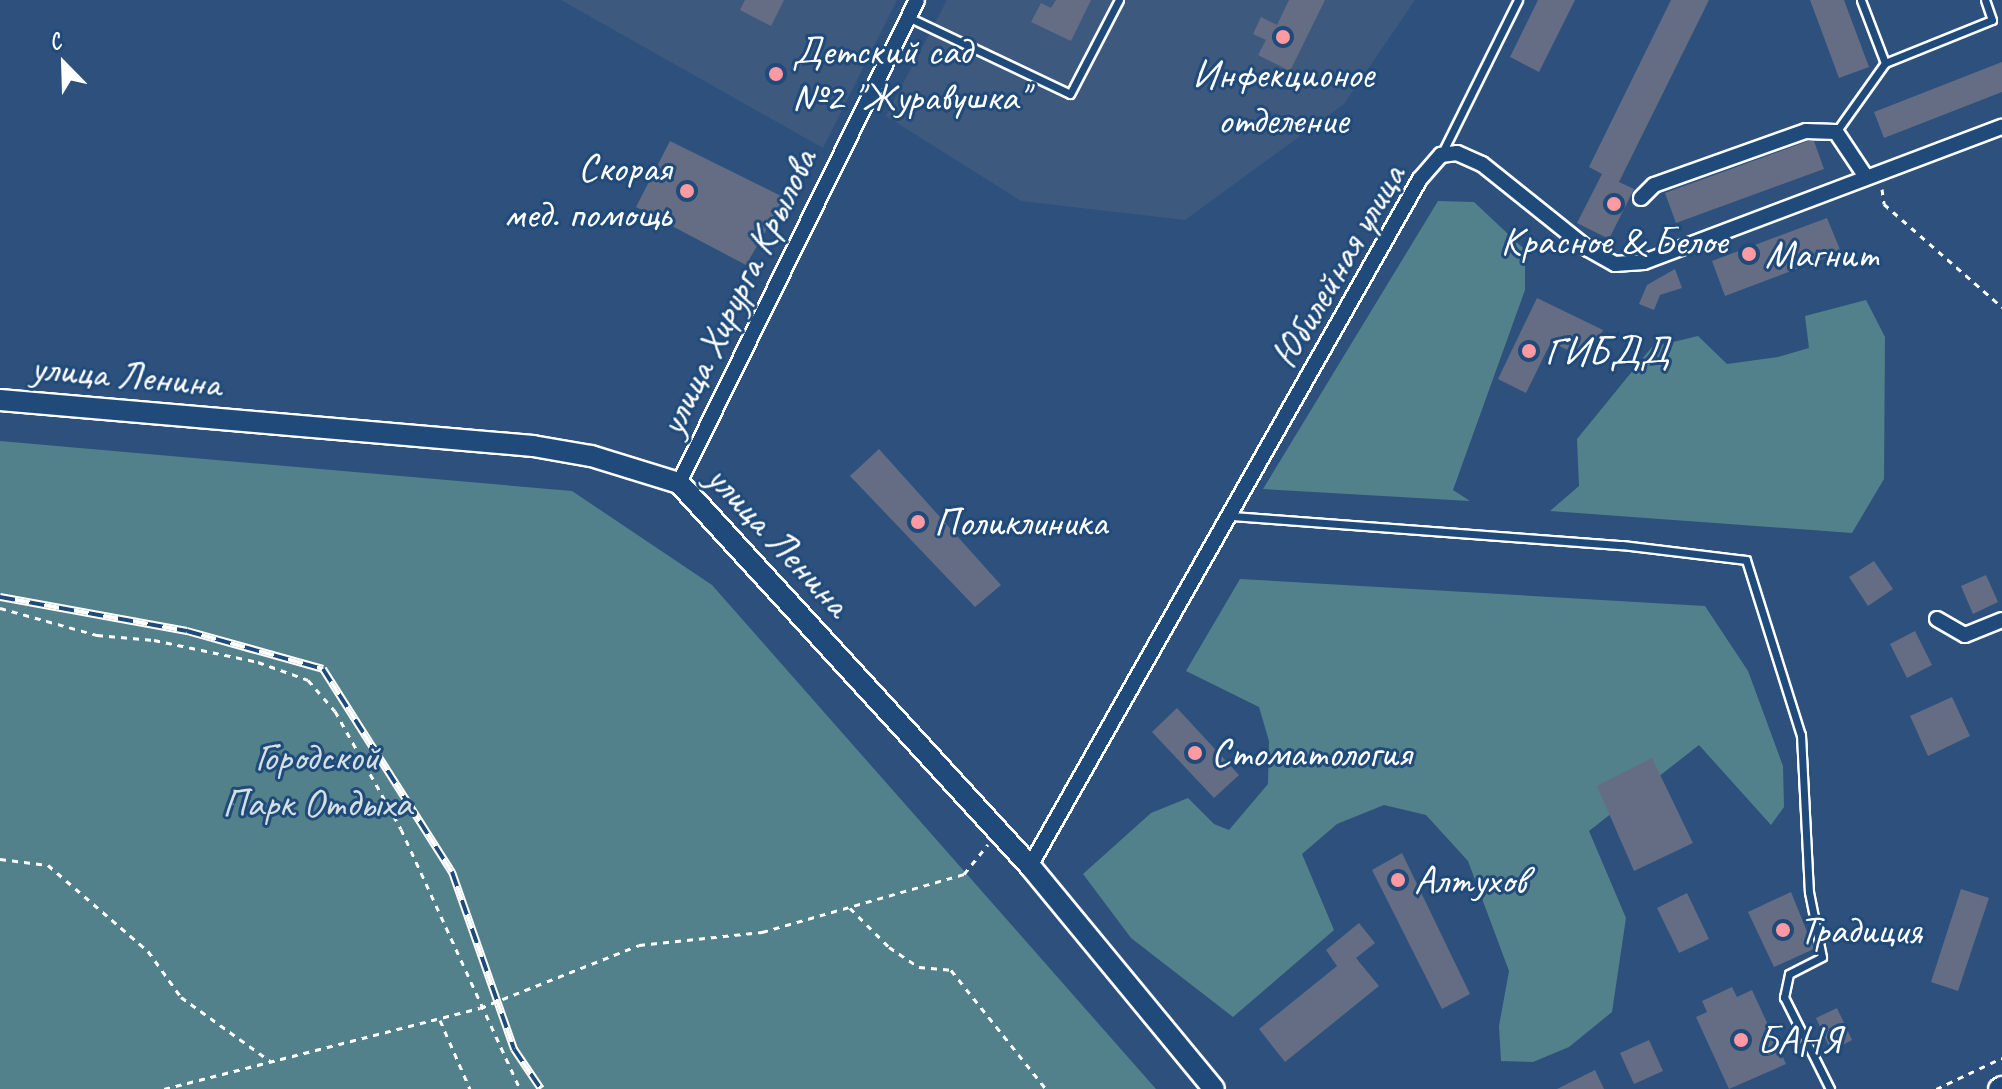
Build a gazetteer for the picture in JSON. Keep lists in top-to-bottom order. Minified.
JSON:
{"streets":{"street":["Юбилейная улица","улица Хирурга Крылова","улица Ленина"]},"crossings":[["Юбилейная улица","улица Ленина"],["улица Хирурга Крылова","улица Ленина"]],"parks":["Городской Парк Отдыха"],"places":["Инфекционое отделение","Детский сад №2 \"Журавушка\"","Скорая мед. помощь","Красное & Белое","Магнит","ГИБДД","Поликлиника","Стоматология","Алтухов","Традиция","БАНЯ"],"north":"top left"}
